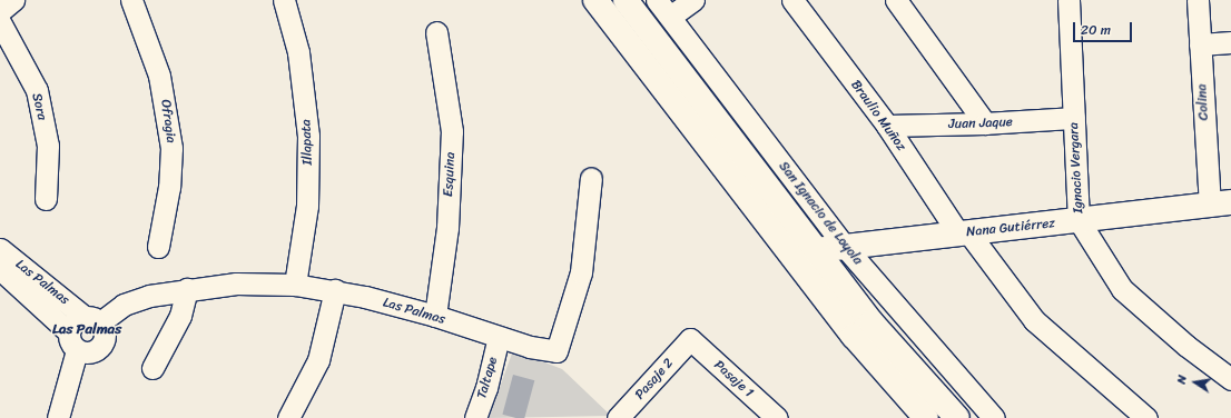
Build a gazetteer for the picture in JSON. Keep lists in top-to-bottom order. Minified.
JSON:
{"streets":{"main road":["San Ignacio de Loyola","Nana Gutiérrez"],"street":["Colina","Sora","Braulio Muñoz","Ofragia","Juan Jaque","Illapata","Ignacio Vergara","Esquina","Las Palmas","Taltape","Pasaje 2","Pasaje 1"]},"crossings":[["Colina","Nana Gutiérrez"],["Braulio Muñoz","Juan Jaque"],["Braulio Muñoz","Nana Gutiérrez"],["Juan Jaque","Ignacio Vergara"],["Illapata","Las Palmas"],["Ignacio Vergara","Nana Gutiérrez"],["Esquina","Las Palmas"],["San Ignacio de Loyola","Nana Gutiérrez"],["Las Palmas","Taltape"],["Pasaje 2","Pasaje 1"]],"districts":["Las Palmas"],"scale_bar":"20 m","north":"left"}
